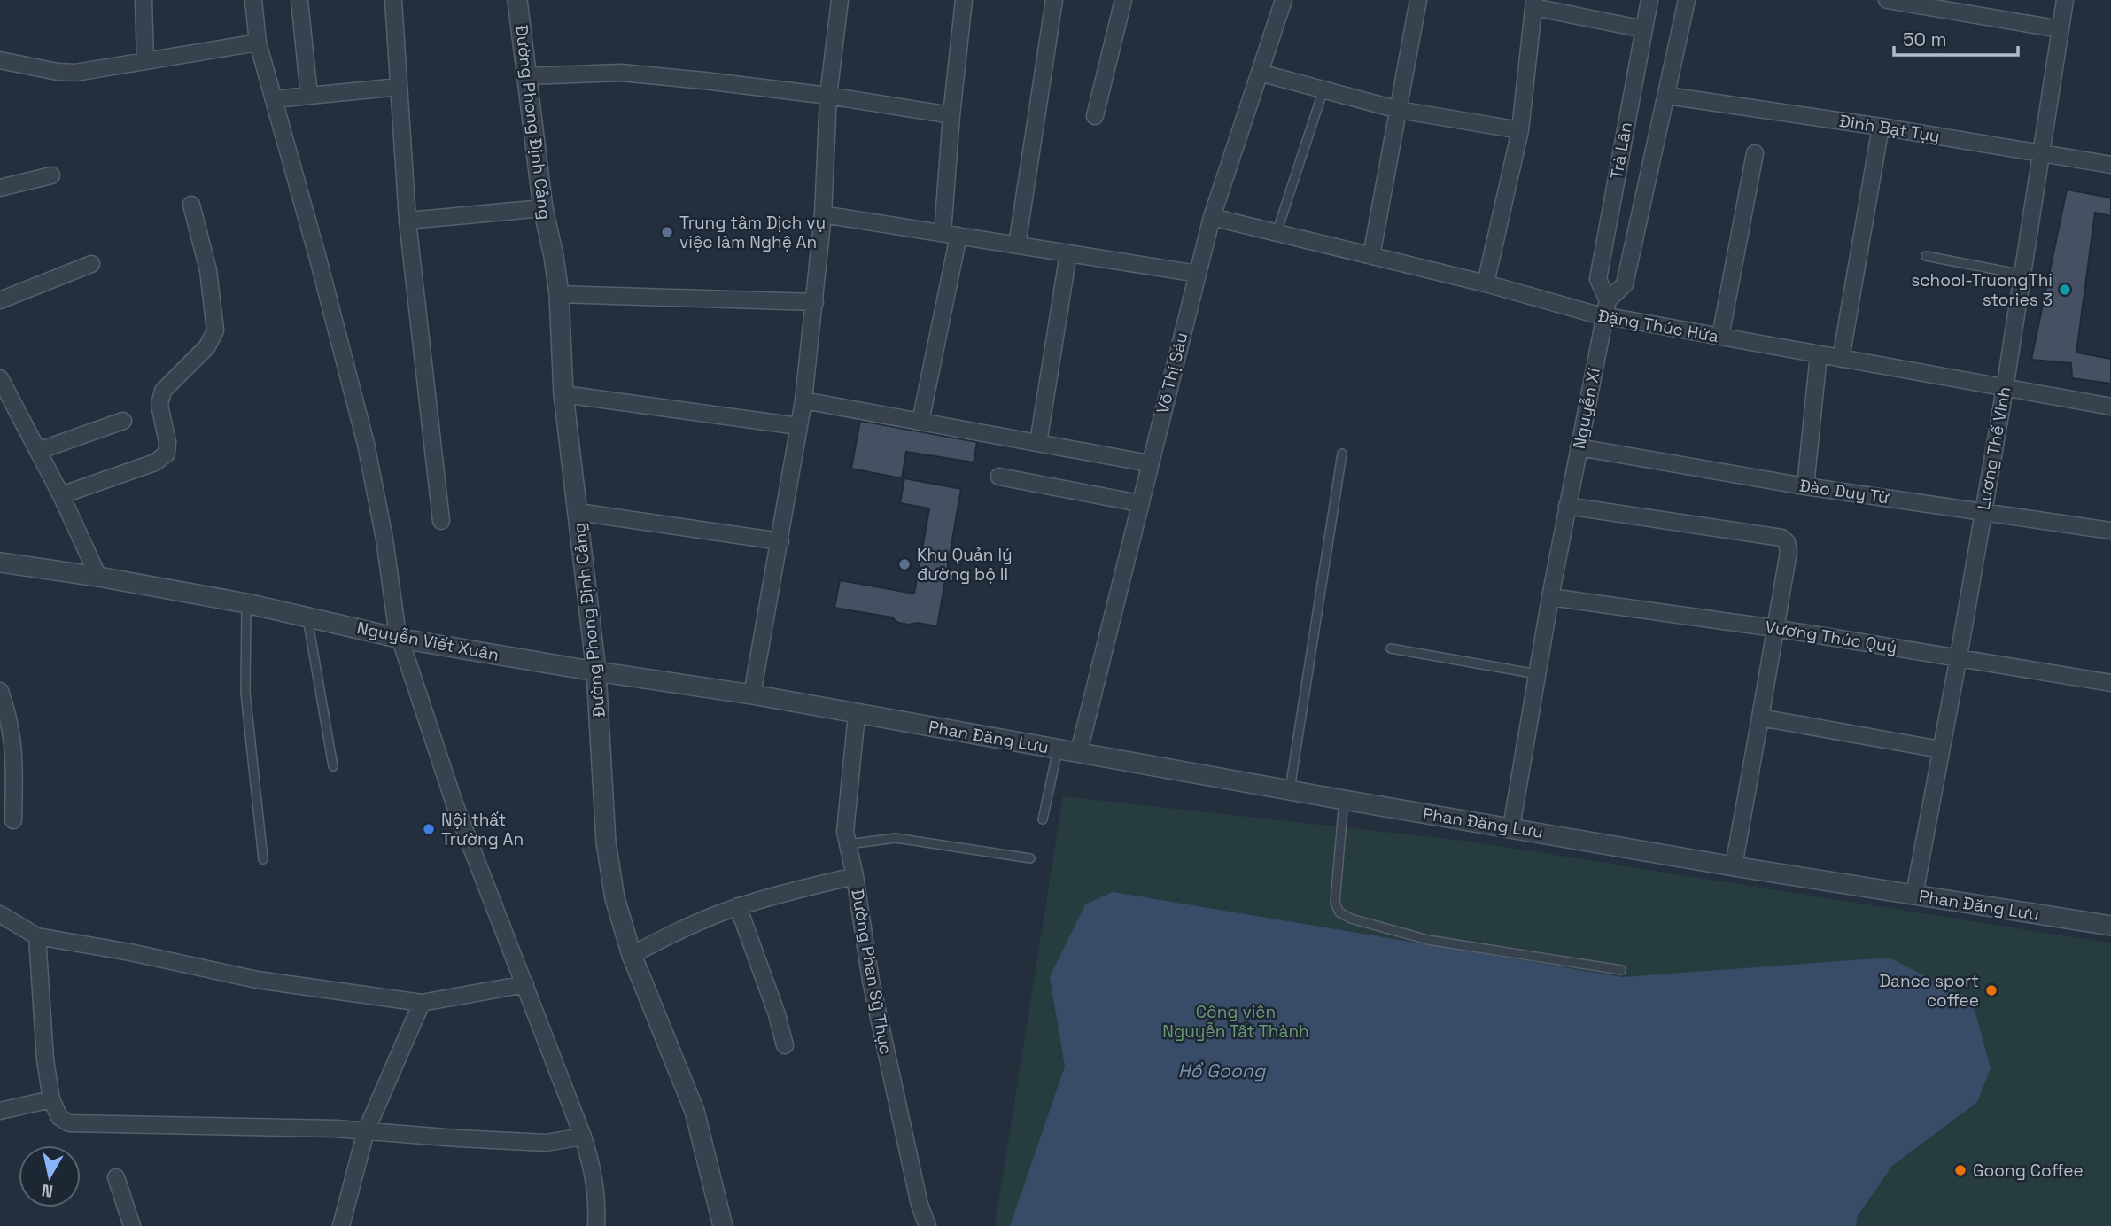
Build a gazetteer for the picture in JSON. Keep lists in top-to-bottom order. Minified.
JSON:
{"streets":{"street":["Đường Phong Định Cảng","Đinh Bạt Tụy","Trà Lân","Đặng Thúc Hứa","Võ Thị Sáu","Nguyễn Xí","Lương Thế Vinh","Đào Duy Từ","Vương Thúc Quý","Nguyễn Viết Xuân","Phan Đăng Lưu","Đường Phan Sỹ Thục"]},"crossings":[["Đường Phong Định Cảng","Nguyễn Viết Xuân"],["Đinh Bạt Tụy","Nguyễn Xí"],["Đinh Bạt Tụy","Lương Thế Vinh"],["Trà Lân","Đặng Thúc Hứa"],["Trà Lân","Nguyễn Xí"],["Đặng Thúc Hứa","Võ Thị Sáu"],["Đặng Thúc Hứa","Nguyễn Xí"],["Đặng Thúc Hứa","Lương Thế Vinh"],["Võ Thị Sáu","Phan Đăng Lưu"],["Nguyễn Xí","Đào Duy Từ"],["Nguyễn Xí","Vương Thúc Quý"],["Nguyễn Xí","Phan Đăng Lưu"],["Lương Thế Vinh","Đào Duy Từ"],["Lương Thế Vinh","Vương Thúc Quý"],["Lương Thế Vinh","Phan Đăng Lưu"],["Nguyễn Viết Xuân","Phan Đăng Lưu"],["Nguyễn Viết Xuân","Đường Phan Sỹ Thục"],["Phan Đăng Lưu","Đường Phan Sỹ Thục"]],"water":["Hồ Goong"],"parks":["Công viên Nguyễn Tất Thành"],"places":["Trung tâm Dịch vụ việc làm Nghệ An","school-TruongThi stories 3","Khu Quản lý đường bộ II","Nội thất Trường An","Dance sport coffee","Goong Coffee"],"scale_bar":"50 m","north":"bottom"}
